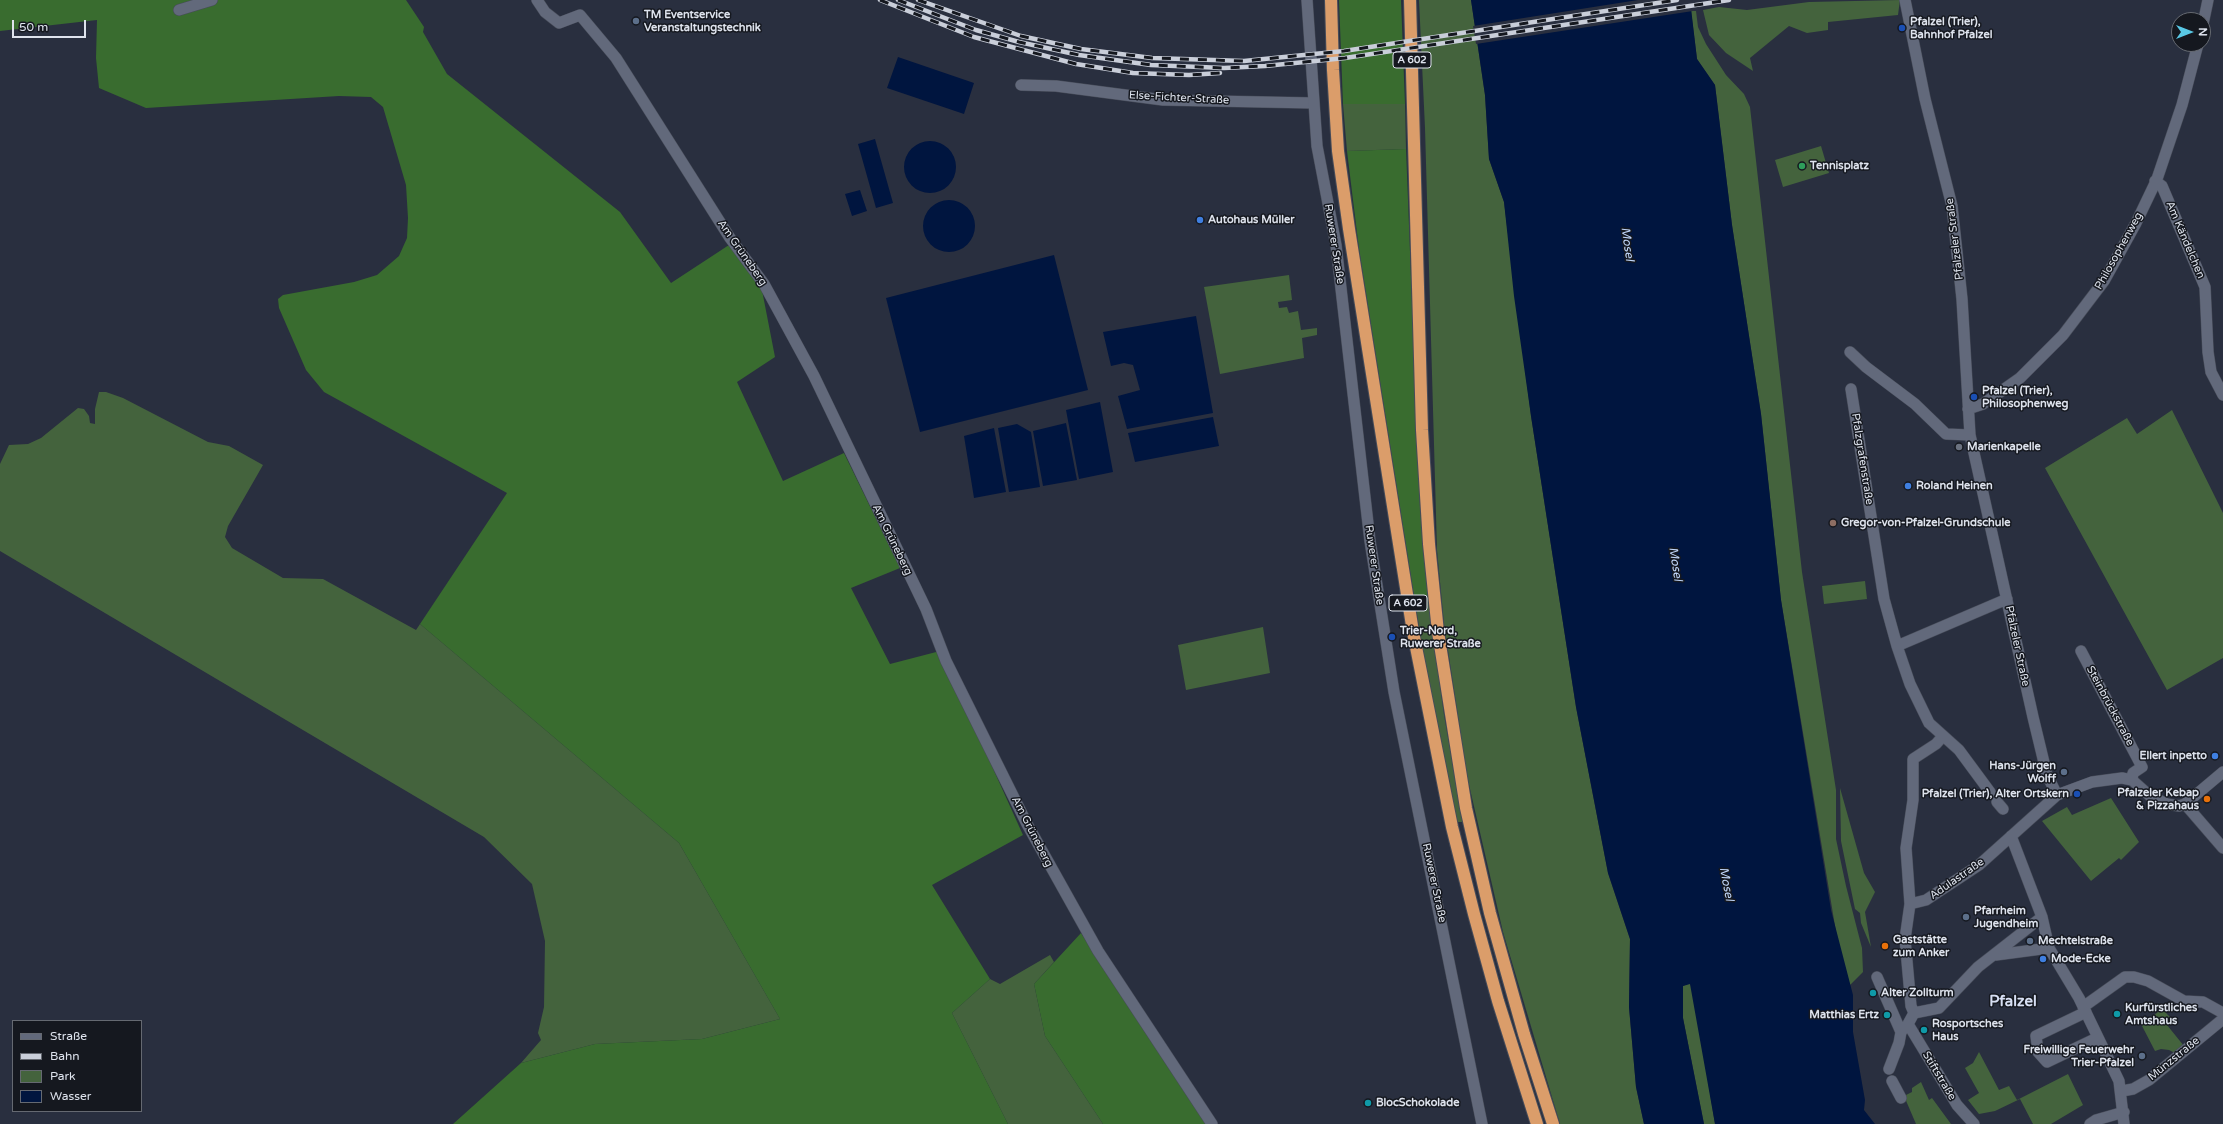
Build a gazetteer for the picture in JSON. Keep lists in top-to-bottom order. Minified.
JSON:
{"streets":{"highway":["A 602"],"street":["Else-Fichter-Straße","Pfalzeler Straße","Am Kändelchen","Ruwerer Straße","Philosophenweg","Am Grüneberg","Pfalzgrafenstraße","Steinbrückstraße","Adulastraße","Münzstraße","Stiftstraße"]},"crossings":[["Else-Fichter-Straße","Ruwerer Straße"],["Pfalzeler Straße","Philosophenweg"],["Am Kändelchen","Philosophenweg"]],"districts":["Pfalzel"],"water":["Mosel"],"places":["TM Eventservice Veranstaltungstechnik","Pfalzel (Trier), Bahnhof Pfalzel","Tennisplatz","Autohaus Müller","Pfalzel (Trier), Philosophenweg","Marienkapelle","Roland Heinen","Gregor-von-Pfalzel-Grundschule","Trier-Nord, Ruwerer Straße","Ellert inpetto","Hans-Jürgen Wolff","Pfalzel (Trier), Alter Ortskern","Pfalzeler Kebap & Pizzahaus","Pfarrheim Jugendheim","Mechtelstraße","Gaststätte zum Anker","Mode-Ecke","Alter Zollturm","Kurfürstliches Amtshaus","Matthias Ertz","Rosportsches Haus","Freiwillige Feuerwehr Trier-Pfalzel","BlocSchokolade"],"legend":["Straße","Bahn","Park","Wasser"],"scale_bar":"50 m","north":"right"}
